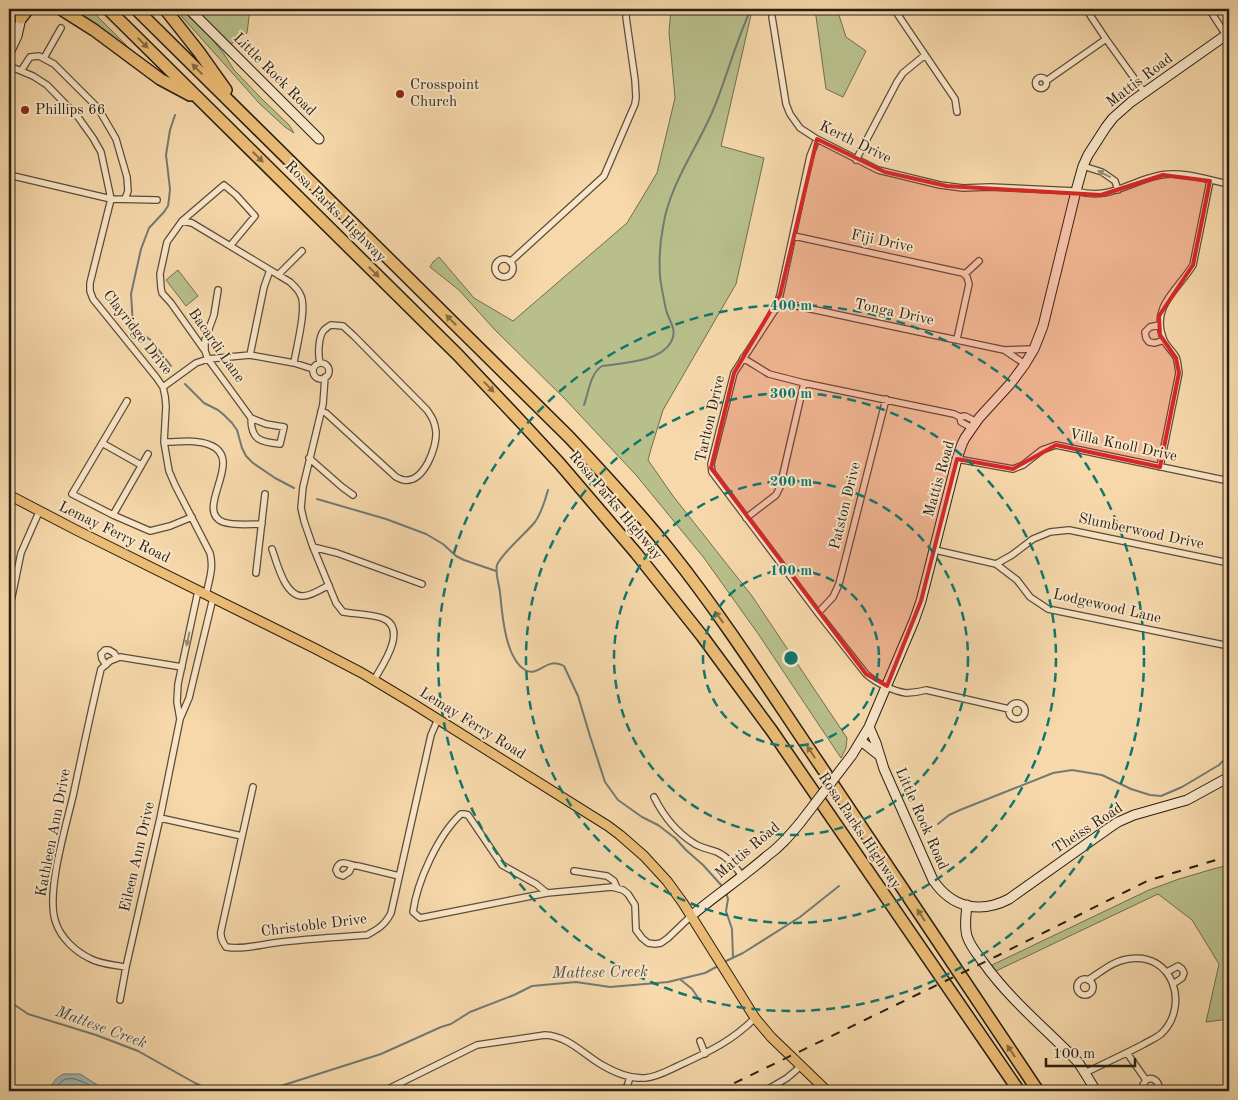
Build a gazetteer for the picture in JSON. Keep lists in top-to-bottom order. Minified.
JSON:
{"streets":{"highway":["Rosa Parks Highway"],"main road":["Little Rock Road","Mattis Road","Lemay Ferry Road","Theiss Road"],"street":["Kerth Drive","Fiji Drive","Tonga Drive","Clayridge Drive","Bacardi Lane","Tarlton Drive","Villa Knoll Drive","Patston Drive","Slumberwood Drive","Lodgewood Lane","Kathleen Ann Drive","Eileen Ann Drive","Christoble Drive"]},"crossings":[["Little Rock Road","Mattis Road"],["Little Rock Road","Theiss Road"],["Mattis Road","Kerth Drive"],["Mattis Road","Tonga Drive"],["Mattis Road","Tarlton Drive"],["Mattis Road","Villa Knoll Drive"],["Mattis Road","Lemay Ferry Road"],["Mattis Road","Lodgewood Lane"],["Kerth Drive","Tarlton Drive"],["Fiji Drive","Tarlton Drive"],["Tonga Drive","Tarlton Drive"],["Clayridge Drive","Lemay Ferry Road"],["Clayridge Drive","Eileen Ann Drive"],["Tarlton Drive","Patston Drive"],["Slumberwood Drive","Lodgewood Lane"],["Lemay Ferry Road","Eileen Ann Drive"],["Lemay Ferry Road","Christoble Drive"],["Kathleen Ann Drive","Eileen Ann Drive"]],"water":["Mattese Creek"],"places":["Crosspoint Church","Phillips 66"],"scale_bar":"100 m","rings":["400 m","300 m","200 m","100 m"]}
